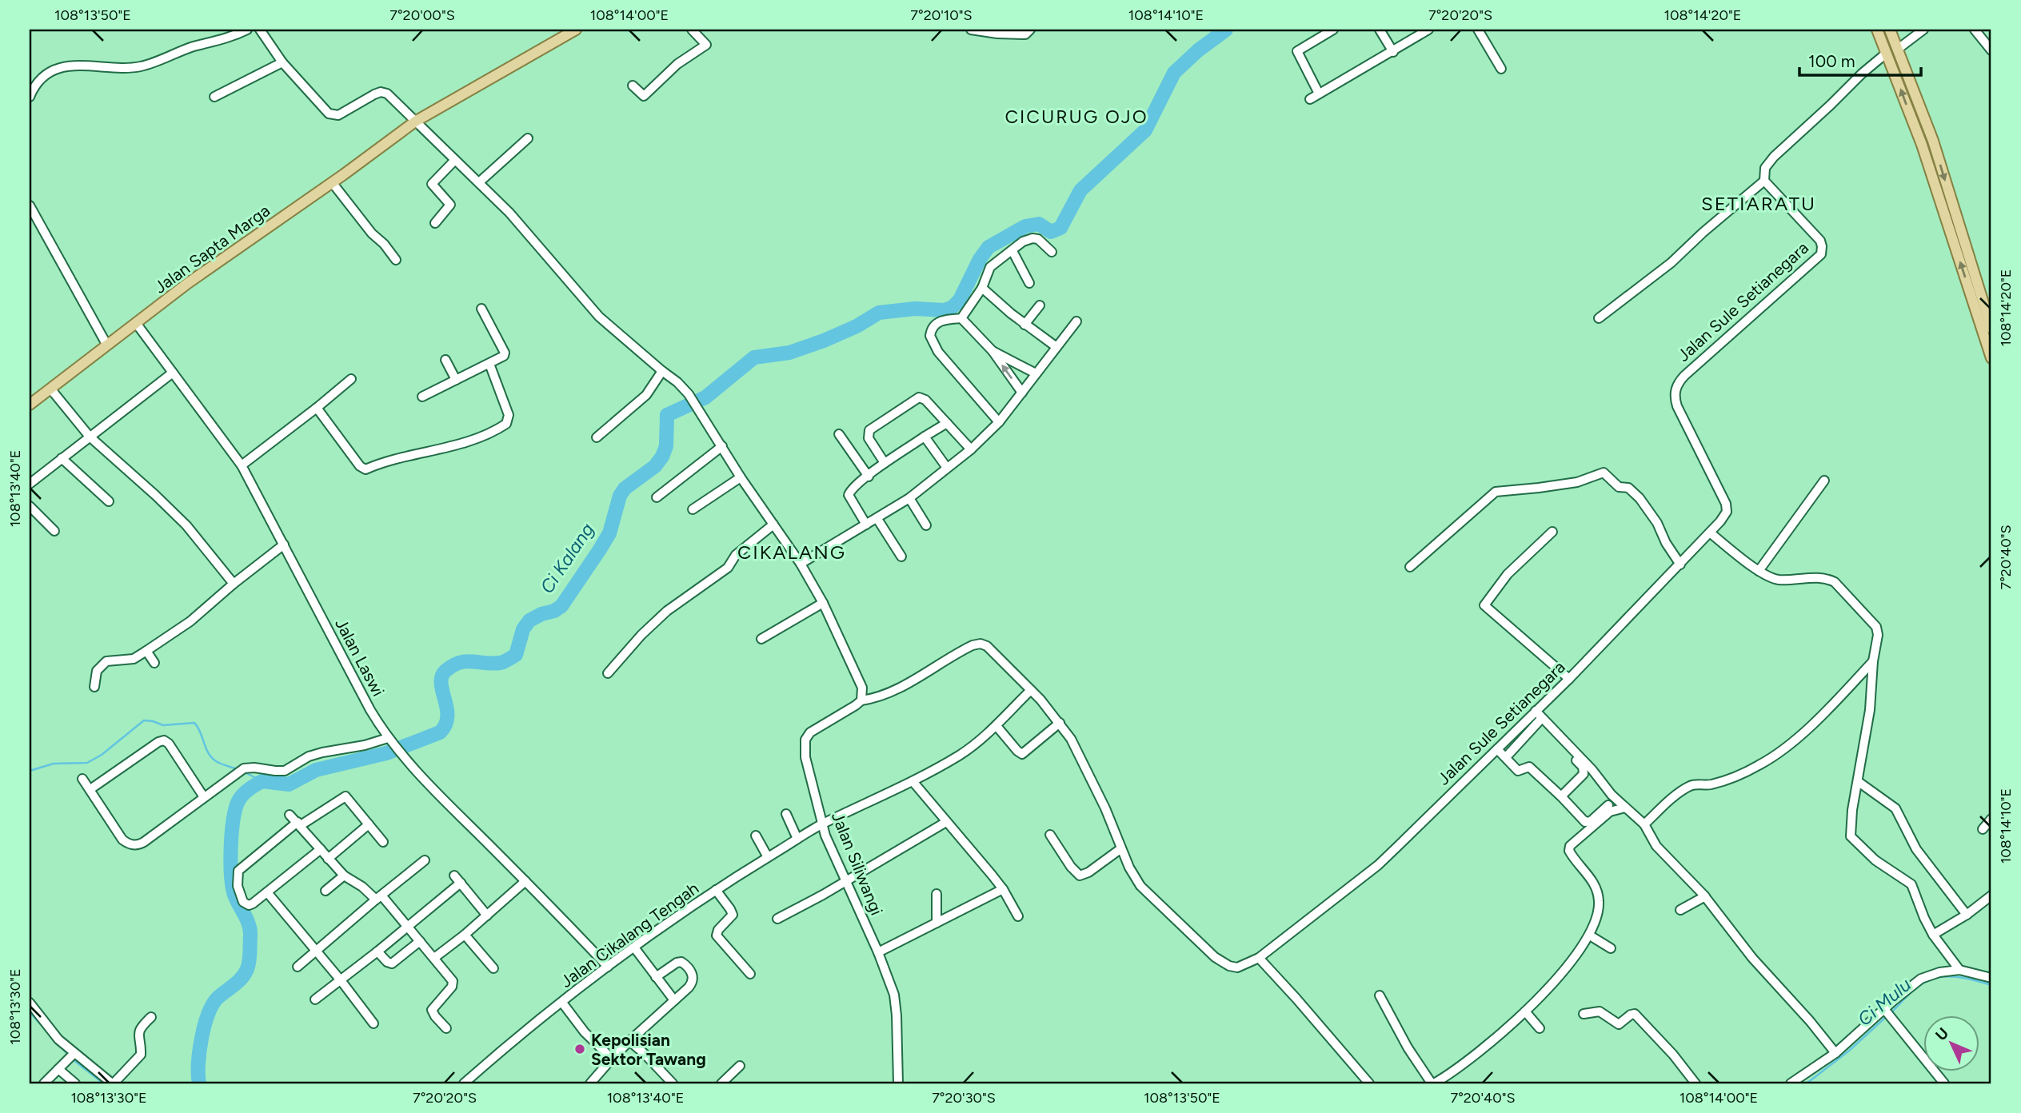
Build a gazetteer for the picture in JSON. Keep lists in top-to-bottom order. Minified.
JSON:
{"streets":{"main road":["Jalan Sapta Marga"],"street":["Jalan Sule Setianegara","Jalan Laswi","Jalan Siliwangi","Jalan Cikalang Tengah"]},"crossings":[["Jalan Sapta Marga","Jalan Laswi"],["Jalan Sule Setianegara","Jalan Siliwangi"],["Jalan Sule Setianegara","Jalan Cikalang Tengah"],["Jalan Laswi","Jalan Cikalang Tengah"],["Jalan Siliwangi","Jalan Cikalang Tengah"]],"districts":["CICURUG OJO","SETIARATU","CIKALANG"],"water":["Ci Kalang","Ci Mulu"],"places":["Kepolisian Sektor Tawang"],"scale_bar":"100 m","north":"top left","coordinates":["108°13'50\"E","7°20'00\"S","108°14'00\"E","7°20'10\"S","108°14'10\"E","7°20'20\"S","108°14'20\"E","108°13'40\"E","7°20'40\"S","108°13'30\"E","7°20'30\"S"]}
